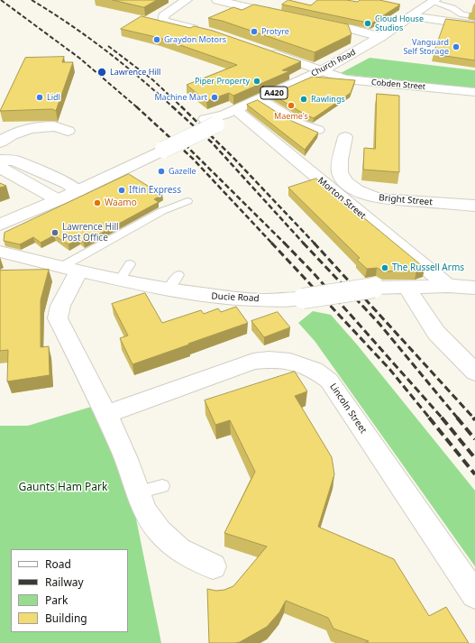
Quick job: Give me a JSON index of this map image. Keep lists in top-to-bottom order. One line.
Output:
{"streets":{"street":["Church Road","Cobden Street","A420","Morton Street","Bright Street","Ducie Road","Lincoln Street"]},"crossings":[["Church Road","Cobden Street"],["Church Road","A420"],["Church Road","Morton Street"],["Morton Street","Ducie Road"]],"parks":["Gaunts Ham Park"],"places":["Cloud House Studios","Protyre","Graydon Motors","Vanguard Self Storage","Lawrence Hill","Piper Property","Lidl","Machine Mart","Rawlings","Maeme's","Gazelle","Iftin Express","Waamo","Lawrence Hill Post Office","The Russell Arms"],"legend":["Road","Railway","Park","Building"]}
